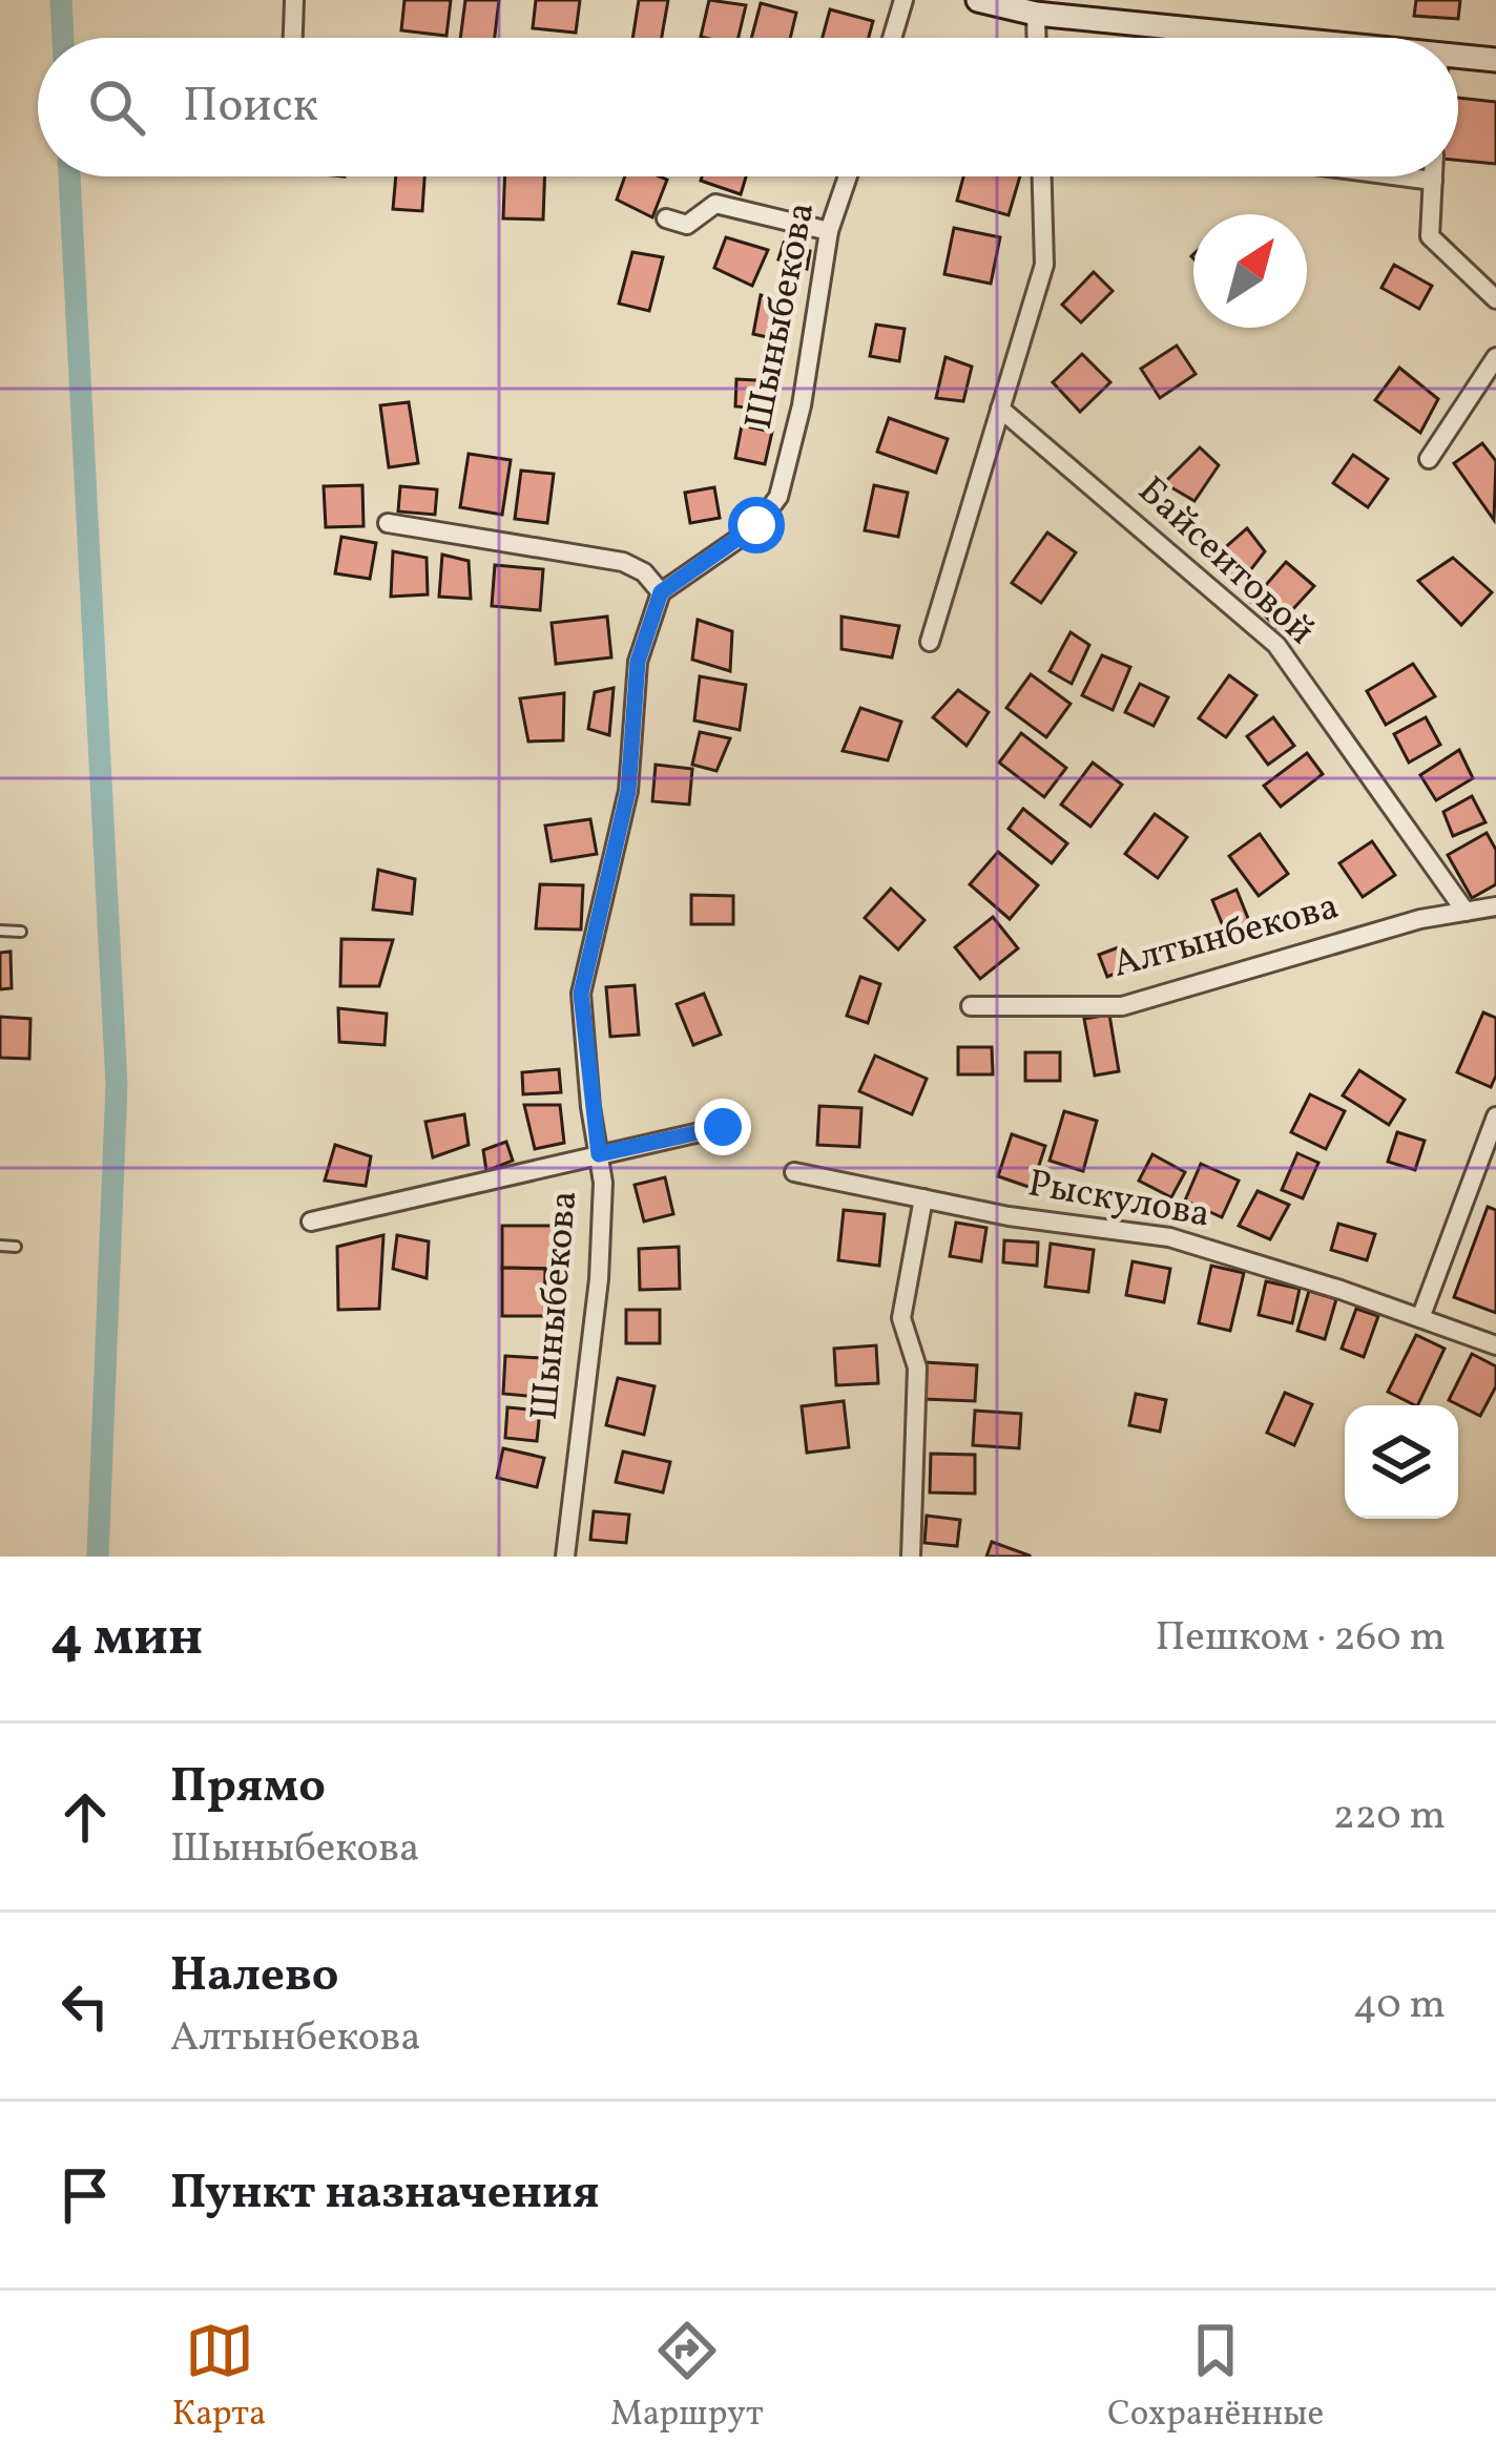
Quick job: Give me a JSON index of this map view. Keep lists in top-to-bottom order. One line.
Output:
{"streets":{"street":["Шыныбекова","Байсеитовой","Алтынбекова","Рыскулова"]},"crossings":[["Байсеитовой","Алтынбекова"]],"north":"top right","page":{"search":"Поиск","heading":["4 мин","Пешком · 260 m"],"list":[["Прямо","Шыныбекова","220 m"],["Налево","Алтынбекова","40 m"],"Пункт назначения"],"nav":["Карта","Маршрут","Сохранённые"]}}
